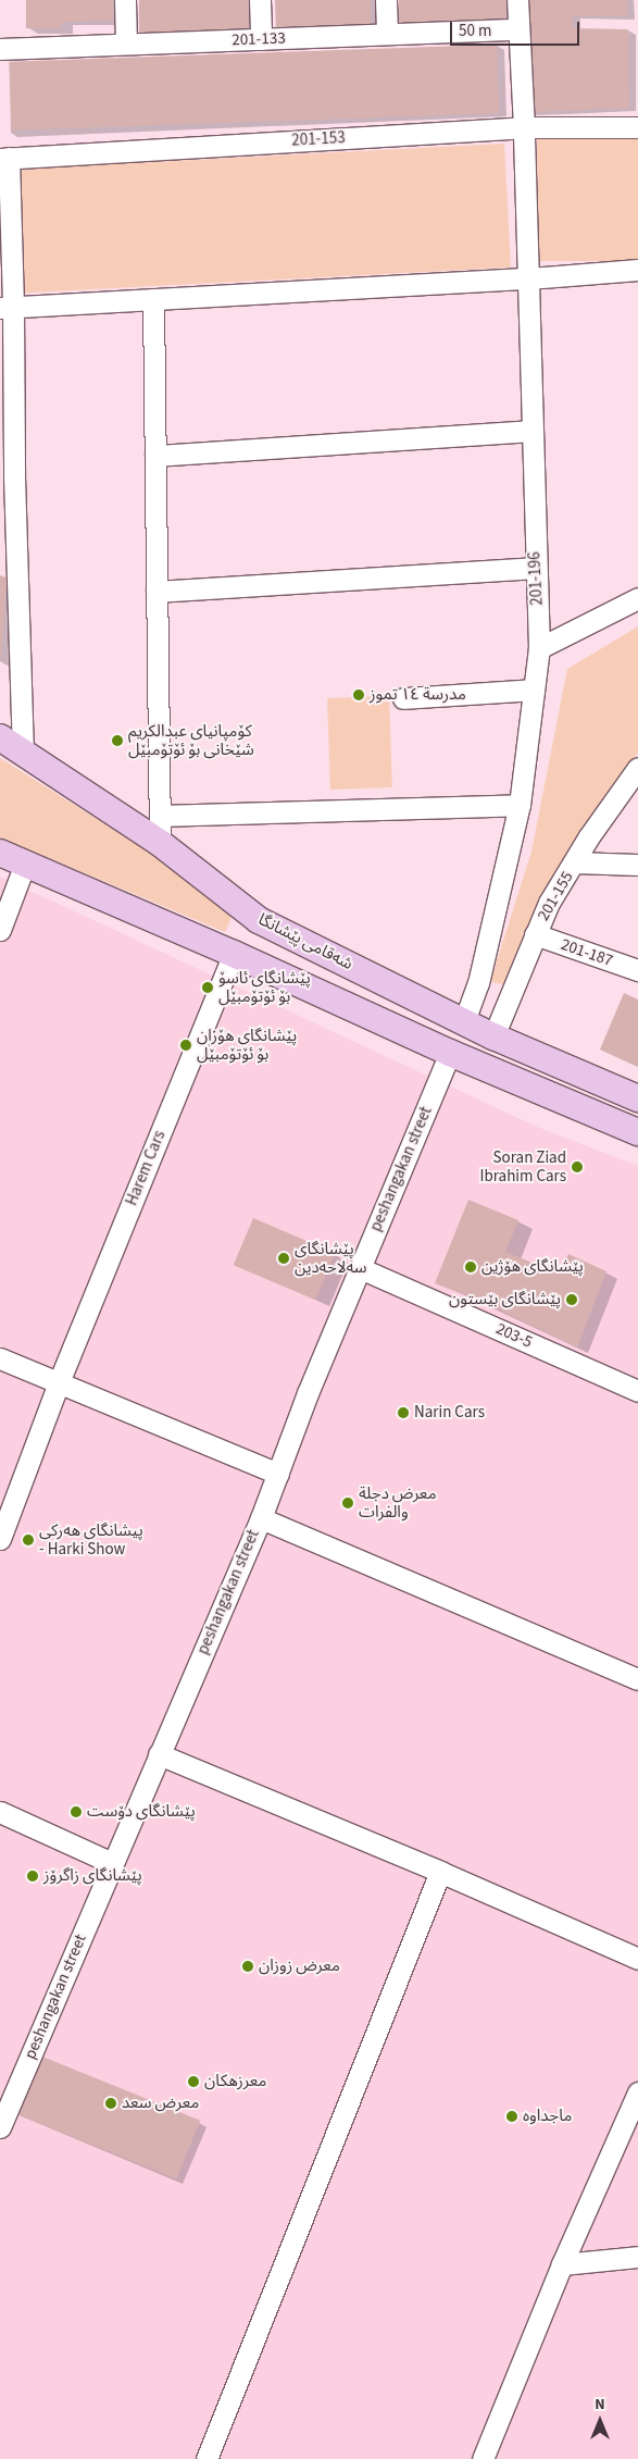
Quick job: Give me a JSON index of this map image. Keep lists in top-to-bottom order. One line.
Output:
{"streets":{"main road":["شەقامی پێشانگا"],"street":["201-133","201-153","201-196","201-155","201-187","Harem Cars","peshangakan street","203-5"]},"crossings":[["201-133","201-196"],["201-153","201-196"],["201-196","شەقامی پێشانگا"],["201-155","شەقامی پێشانگا"],["201-155","201-187"],["peshangakan street","203-5"]],"places":["مدرسة ١٤ تموز","کۆمپانیای عبدالكريم شێخانی بۆ ئۆتۆمبێل","پێشانگای ئاسۆ بۆ ئۆتۆمبێل","پێشانگای هۆزان بۆ ئۆتۆمبێل","Soran Ziad Ibrahim Cars","پێشانگای سەلاحەدین","پێشانگای هۆژین","پێشانگای بێستون","Narin Cars","معرض دجلة والفرات","پیشانگای هەرکی - Harki Show","پێشانگای دۆست","پێشانگای زاگرۆز","معرض زوزان","معرزهكان","معرض سعد","ماجداوە"],"scale_bar":"50 m","north":"top"}
